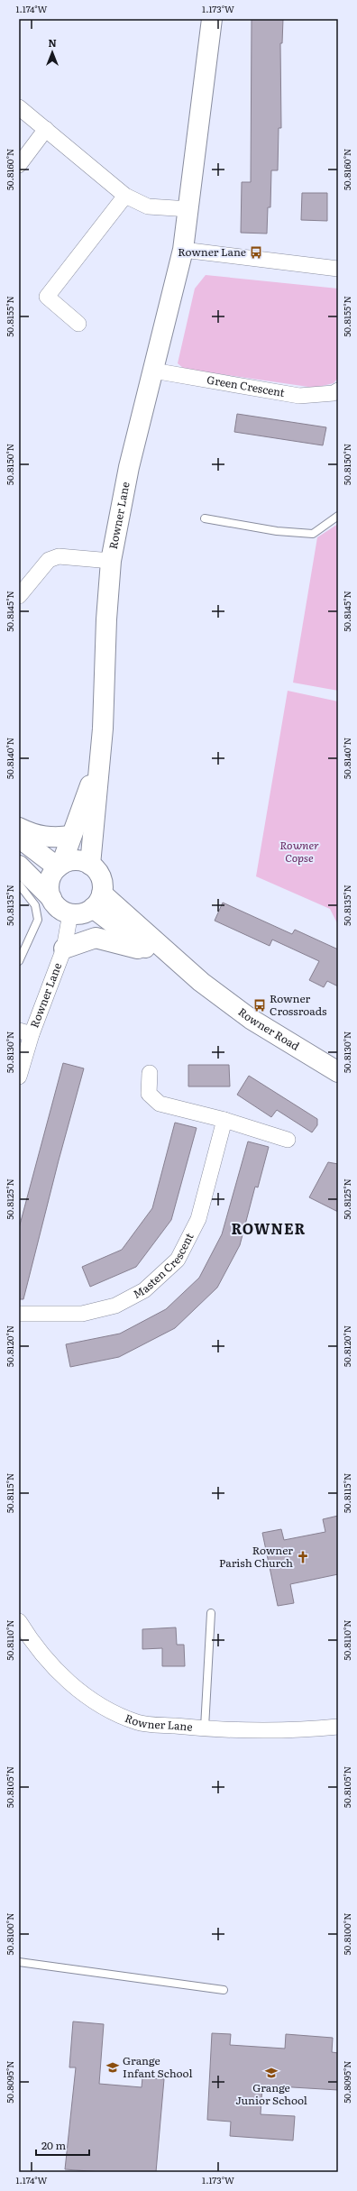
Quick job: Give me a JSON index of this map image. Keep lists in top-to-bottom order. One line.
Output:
{"streets":{"street":["Green Crescent","Rowner Lane","Rowner Road","Masten Crescent"]},"crossings":[["Green Crescent","Rowner Lane"],["Rowner Lane","Rowner Road"]],"districts":["ROWNER"],"parks":["Rowner Copse"],"places":{"bus stop":["Rowner Lane","Rowner Crossroads"],"church":["Rowner Parish Church"],"school or university":["Grange Infant School","Grange Junior School"]},"scale_bar":"20 m","north":"top","coordinates":["1.174°W","1.173°W","50.8160°N","50.8155°N","50.8150°N","50.8145°N","50.8140°N","50.8135°N","50.8130°N","50.8125°N","50.8120°N","50.8115°N","50.8110°N","50.8105°N","50.8100°N","50.8095°N"]}
